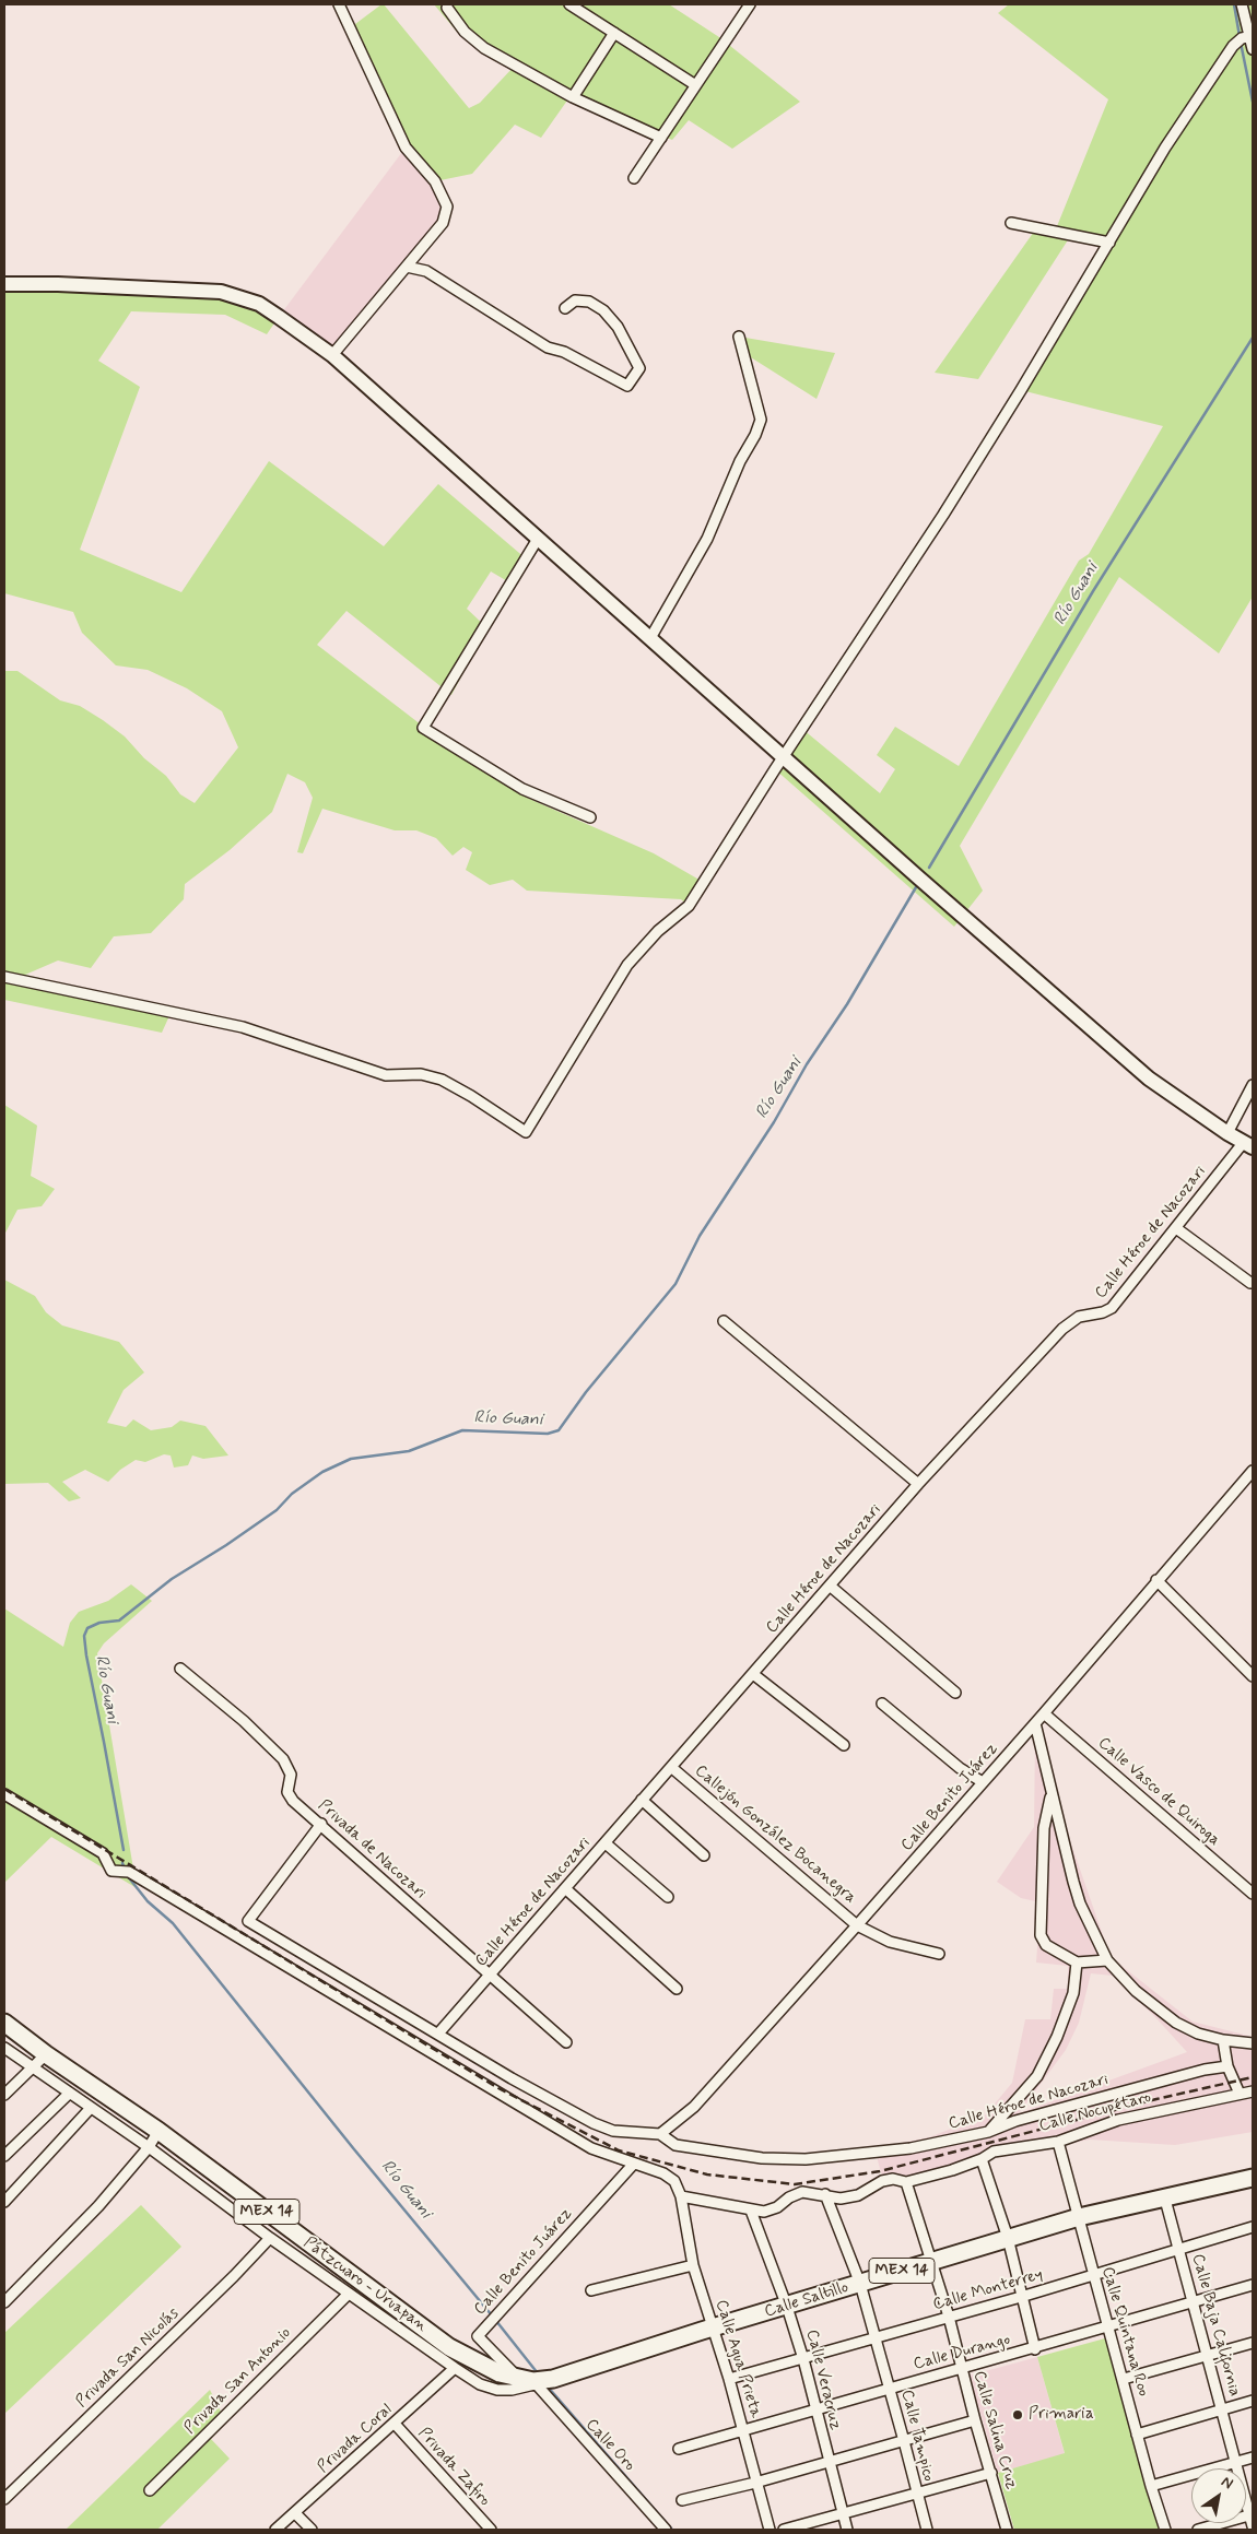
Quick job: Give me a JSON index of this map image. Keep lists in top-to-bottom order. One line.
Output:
{"streets":{"main road":["MEX 14","Pátzcuaro - Uruapan","Calle Saltillo"],"street":["Calle Héroe de Nacozari","Calle Vasco de Quiroga","Calle Benito Juárez","Callejón González Bocanegra","Privada de Nacozari","Calle Nocupétaro","Calle Monterrey","Calle Baja California","Calle Quintana Roo","Calle Durango","Privada San Nicolás","Calle Agua Prieta","Calle Veracruz","Privada San Antonio","Calle Salina Cruz","Calle Tampico","Privada Coral","Calle Oro","Privada Zafiro"]},"crossings":[["Calle Héroe de Nacozari","Calle Benito Juárez"],["Calle Héroe de Nacozari","Callejón González Bocanegra"],["Calle Héroe de Nacozari","Privada de Nacozari"],["Calle Vasco de Quiroga","Calle Benito Juárez"],["Calle Benito Juárez","Callejón González Bocanegra"],["Calle Benito Juárez","Pátzcuaro - Uruapan"],["Calle Benito Juárez","Calle Saltillo"],["Calle Benito Juárez","Calle Oro"],["Calle Nocupétaro","Calle Quintana Roo"],["Calle Nocupétaro","Calle Agua Prieta"],["Calle Nocupétaro","Calle Veracruz"],["Calle Nocupétaro","Calle Salina Cruz"],["Calle Nocupétaro","Calle Tampico"],["Pátzcuaro - Uruapan","Calle Saltillo"],["Pátzcuaro - Uruapan","Calle Oro"],["Calle Monterrey","Calle Baja California"],["Calle Monterrey","Calle Quintana Roo"],["Calle Monterrey","Calle Agua Prieta"],["Calle Monterrey","Calle Veracruz"],["Calle Monterrey","Calle Salina Cruz"],["Calle Monterrey","Calle Tampico"],["Calle Saltillo","Calle Baja California"],["Calle Saltillo","Calle Quintana Roo"],["Calle Saltillo","Calle Agua Prieta"],["Calle Saltillo","Calle Veracruz"],["Calle Saltillo","Calle Salina Cruz"],["Calle Saltillo","Calle Tampico"],["Calle Saltillo","Calle Oro"],["Calle Baja California","Calle Durango"],["Calle Quintana Roo","Calle Durango"],["Calle Durango","Calle Agua Prieta"],["Calle Durango","Calle Veracruz"],["Calle Durango","Calle Salina Cruz"],["Calle Durango","Calle Tampico"],["Privada Coral","Privada Zafiro"]],"water":["Río Guani"],"places":["Primaria"],"north":"top right"}
